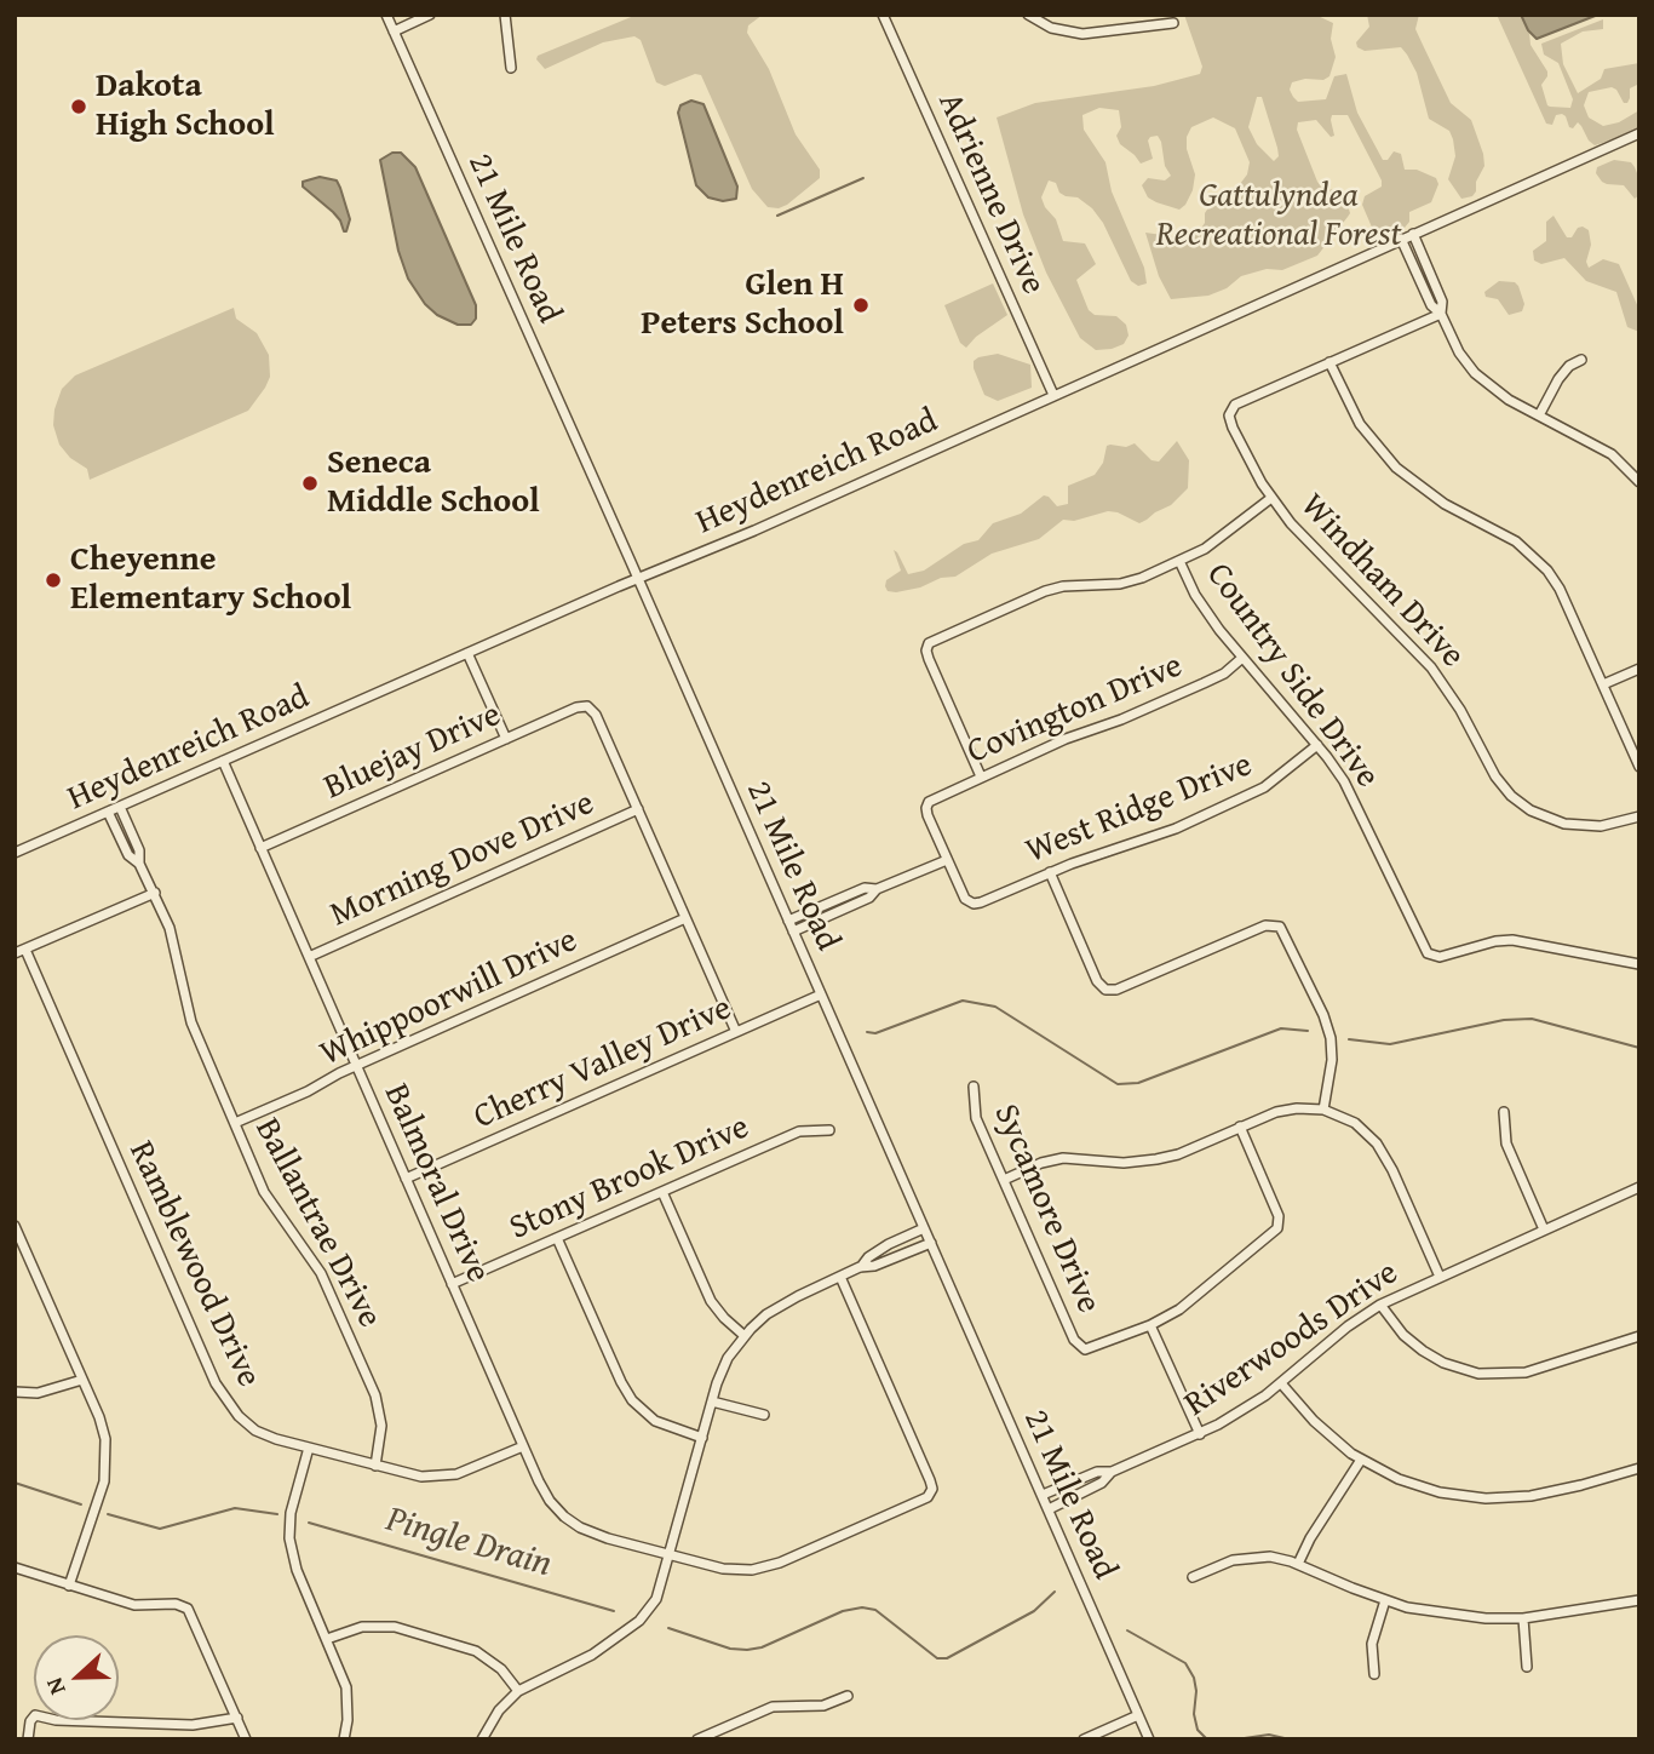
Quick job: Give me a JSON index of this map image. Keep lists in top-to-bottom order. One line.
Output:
{"streets":{"street":["Adrienne Drive","21 Mile Road","Heydenreich Road","Windham Drive","Country Side Drive","Covington Drive","Bluejay Drive","West Ridge Drive","Morning Dove Drive","Whippoorwill Drive","Cherry Valley Drive","Stony Brook Drive","Balmoral Drive","Sycamore Drive","Ballantrae Drive","Ramblewood Drive","Riverwoods Drive"]},"crossings":[["Adrienne Drive","Heydenreich Road"],["21 Mile Road","Heydenreich Road"],["21 Mile Road","Cherry Valley Drive"],["21 Mile Road","Riverwoods Drive"],["Heydenreich Road","Balmoral Drive"],["Heydenreich Road","Ballantrae Drive"],["Country Side Drive","Covington Drive"],["Country Side Drive","West Ridge Drive"],["Covington Drive","West Ridge Drive"],["Bluejay Drive","Morning Dove Drive"],["Bluejay Drive","Balmoral Drive"],["Morning Dove Drive","Balmoral Drive"],["Whippoorwill Drive","Balmoral Drive"],["Whippoorwill Drive","Ballantrae Drive"],["Cherry Valley Drive","Balmoral Drive"],["Stony Brook Drive","Balmoral Drive"],["Balmoral Drive","Ramblewood Drive"],["Ballantrae Drive","Ramblewood Drive"]],"water":["Pingle Drain"],"parks":["Gattulyndea Recreational Forest"],"places":["Dakota High School","Glen H Peters School","Seneca Middle School","Cheyenne Elementary School"],"north":"left"}
